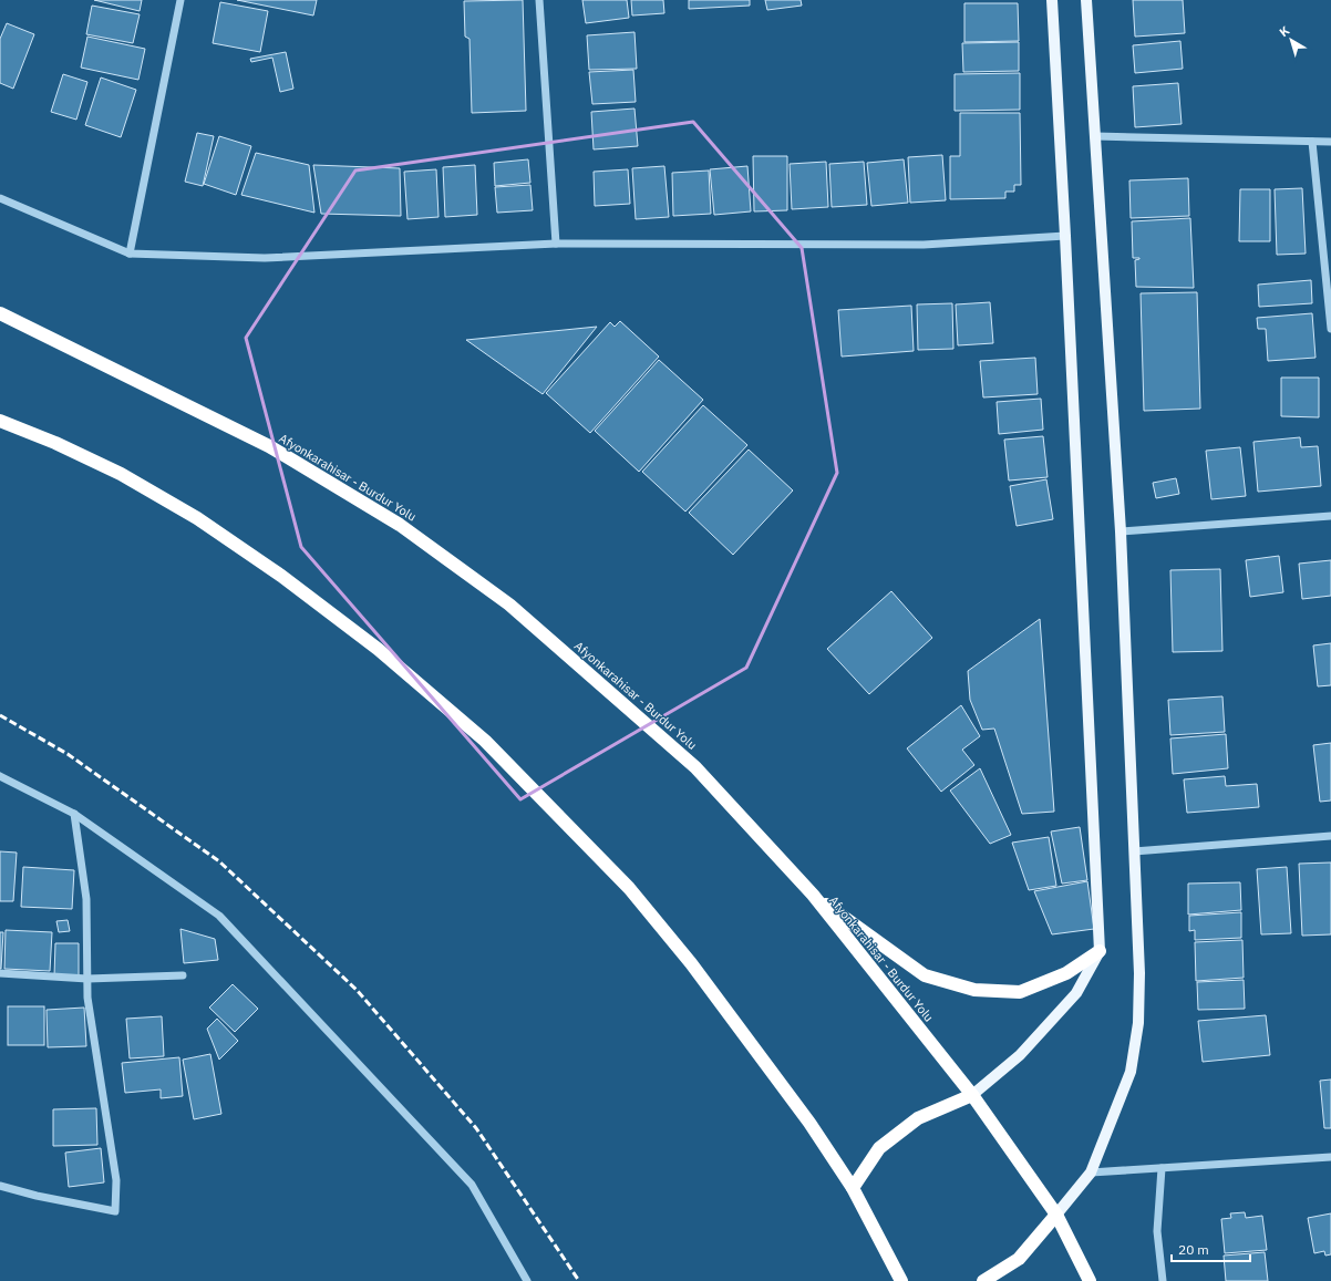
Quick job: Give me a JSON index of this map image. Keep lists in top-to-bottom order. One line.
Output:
{"streets":{"highway":["Afyonkarahisar - Burdur Yolu"]},"scale_bar":"20 m","north":"top left"}
